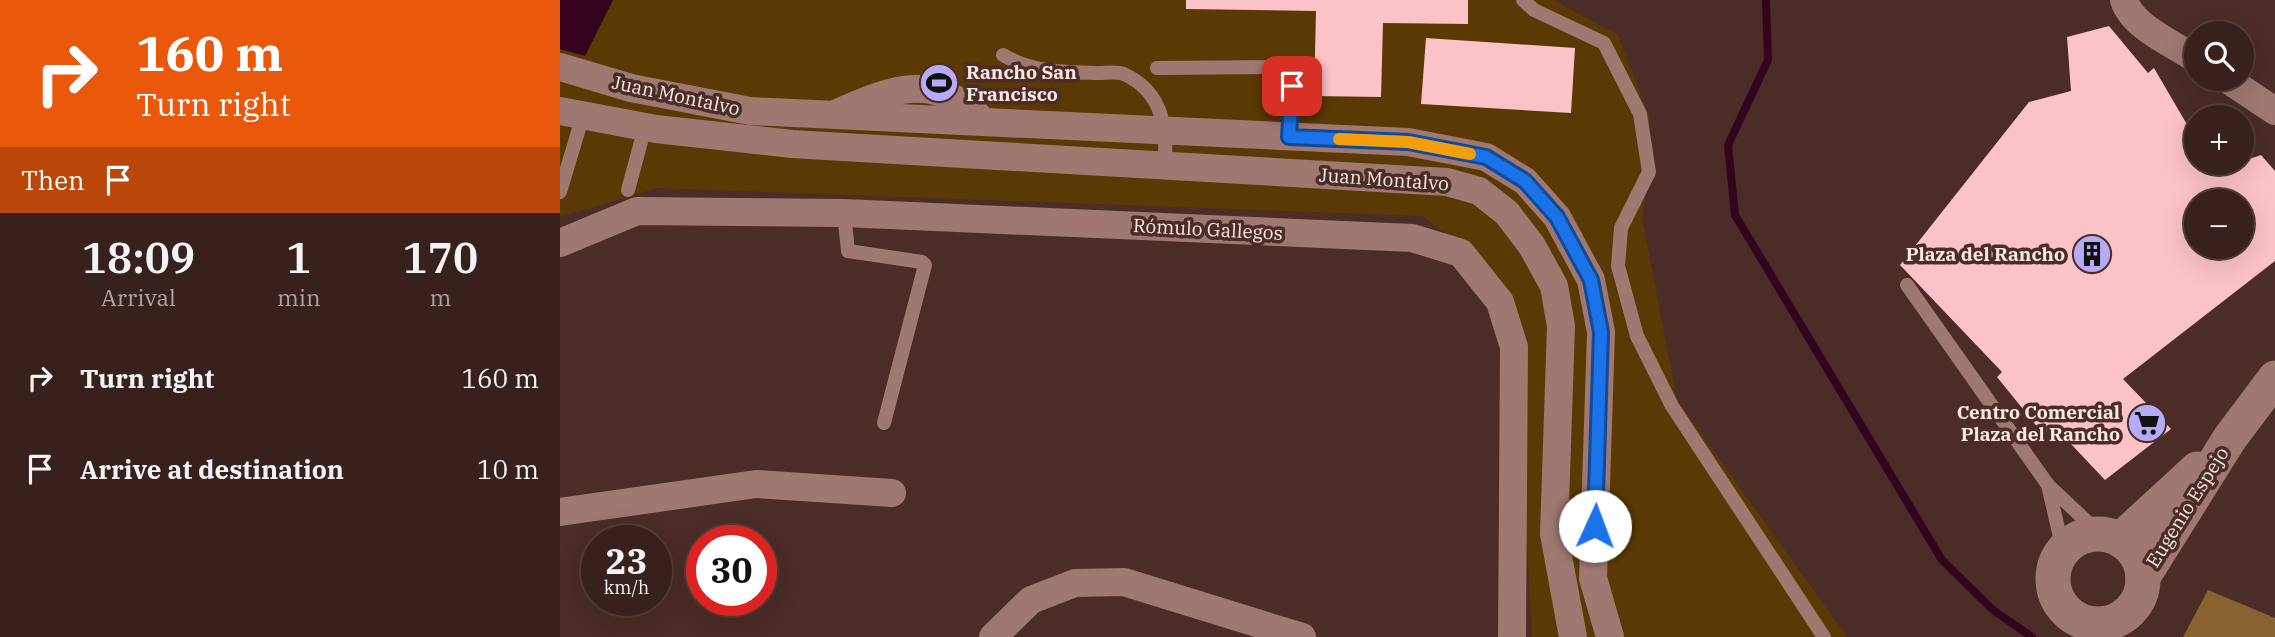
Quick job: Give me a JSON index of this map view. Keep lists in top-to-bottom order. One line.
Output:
{"streets":{"street":["Juan Montalvo","Rómulo Gallegos","Eugenio Espejo"]},"places":{"sports":["Rancho San Francisco"],"building":["Plaza del Rancho"],"supermarket":["Centro Comercial Plaza del Rancho"]},"page":{"turn":["160 m","Turn right"],"map_buttons":["+","−"],"then":"Then","eta":["18:09","Arrival","1","min","170","m"],"list":[{"name":"Turn right","value":"160 m"},{"name":"Arrive at destination","value":"10 m"}],"speed":"23 km/h","limit":"30"}}
